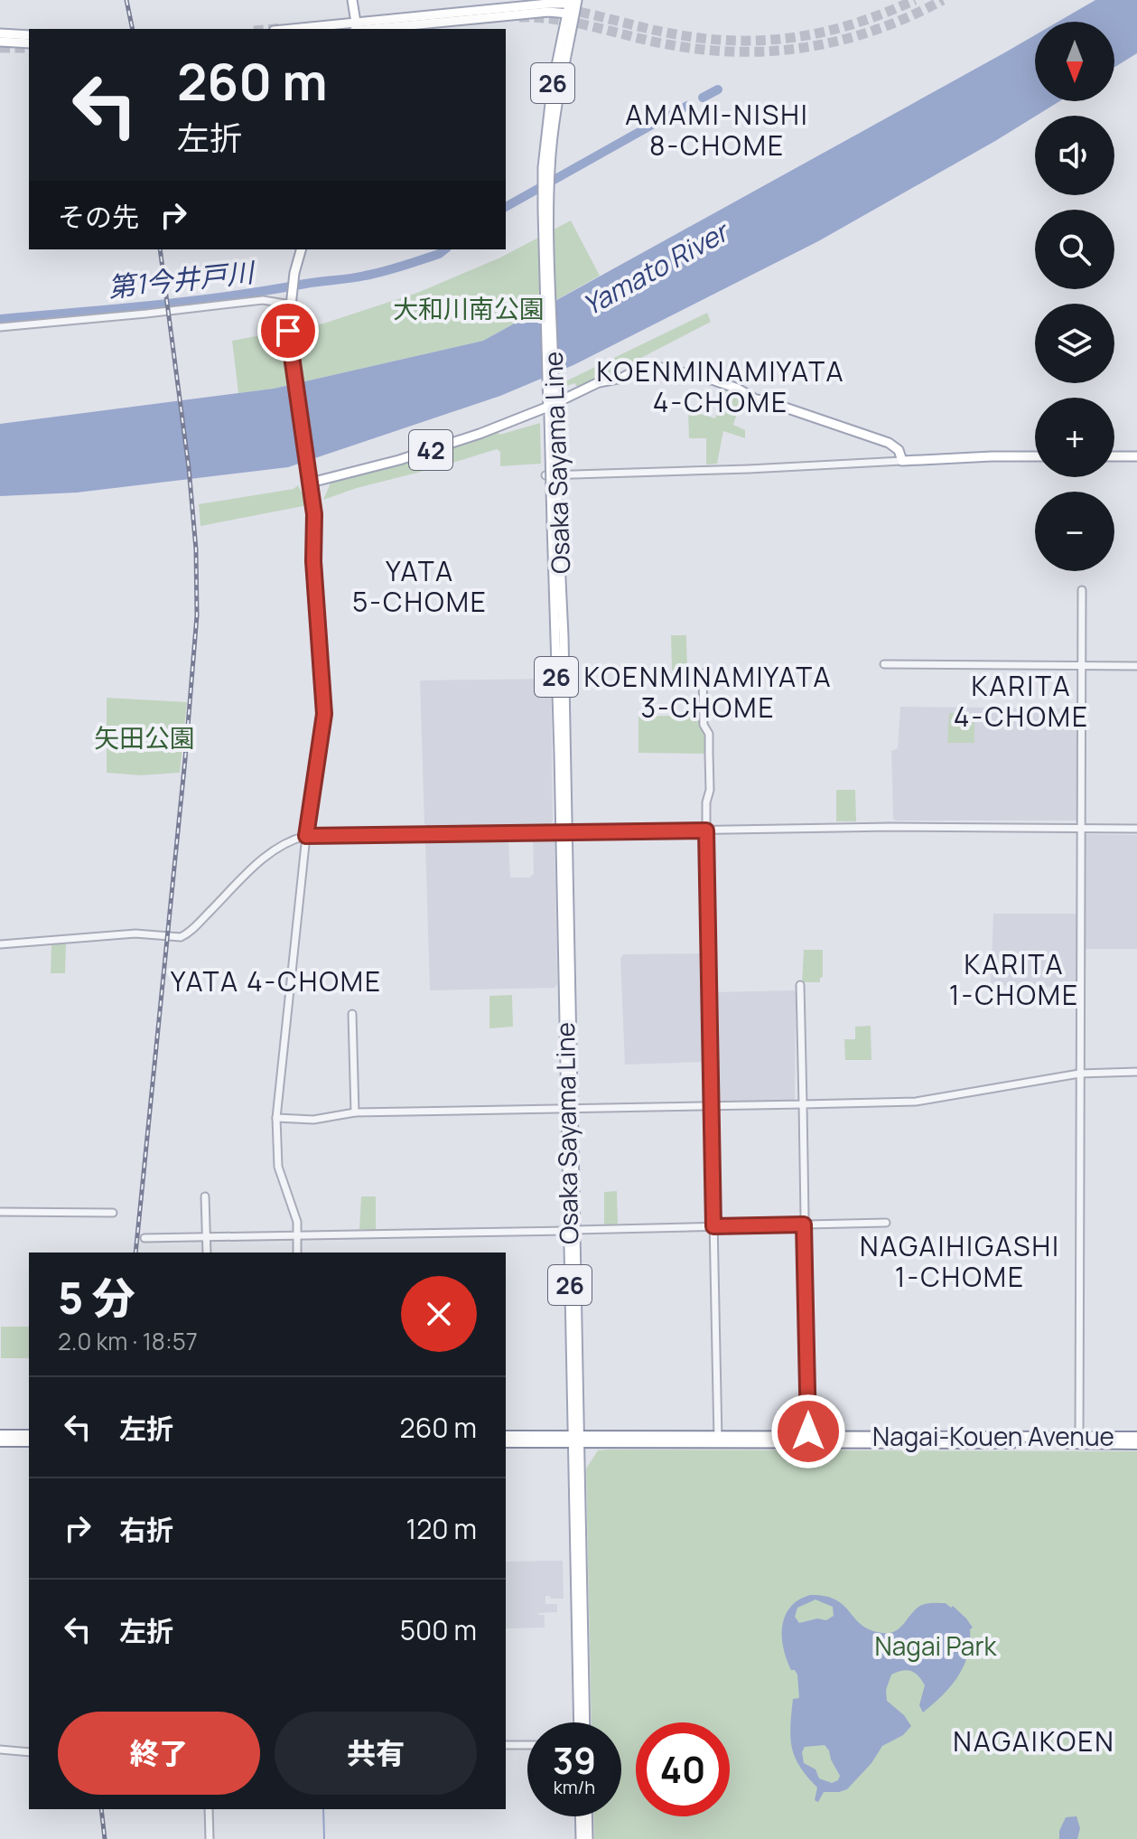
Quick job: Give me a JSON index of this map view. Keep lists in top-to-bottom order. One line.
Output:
{"streets":{"highway":["Nagai-Kouen Avenue"],"main road":["26","42","Osaka Sayama Line"]},"crossings":[["42","Osaka Sayama Line"],["Osaka Sayama Line","Nagai-Kouen Avenue"]],"districts":["AMAMI-NISHI 8-CHOME","KOENMINAMIYATA 4-CHOME","YATA 5-CHOME","KOENMINAMIYATA 3-CHOME","KARITA 4-CHOME","KARITA 1-CHOME","YATA 4-CHOME","NAGAIHIGASHI 1-CHOME","NAGAIKOEN"],"water":["Yamato River","第1今井戸川"],"parks":["大和川南公園","矢田公園","Nagai Park"],"north":"bottom","page":{"map_buttons":["+","−"],"turn":["260 m","左折"],"then":"その先","heading":["5 分","2.0 km · 18:57"],"list":[{"name":"左折","value":"260 m"},{"name":"右折","value":"120 m"},{"name":"左折","value":"500 m"}],"buttons":["終了","共有"],"speed":"39 km/h","limit":"40"}}
